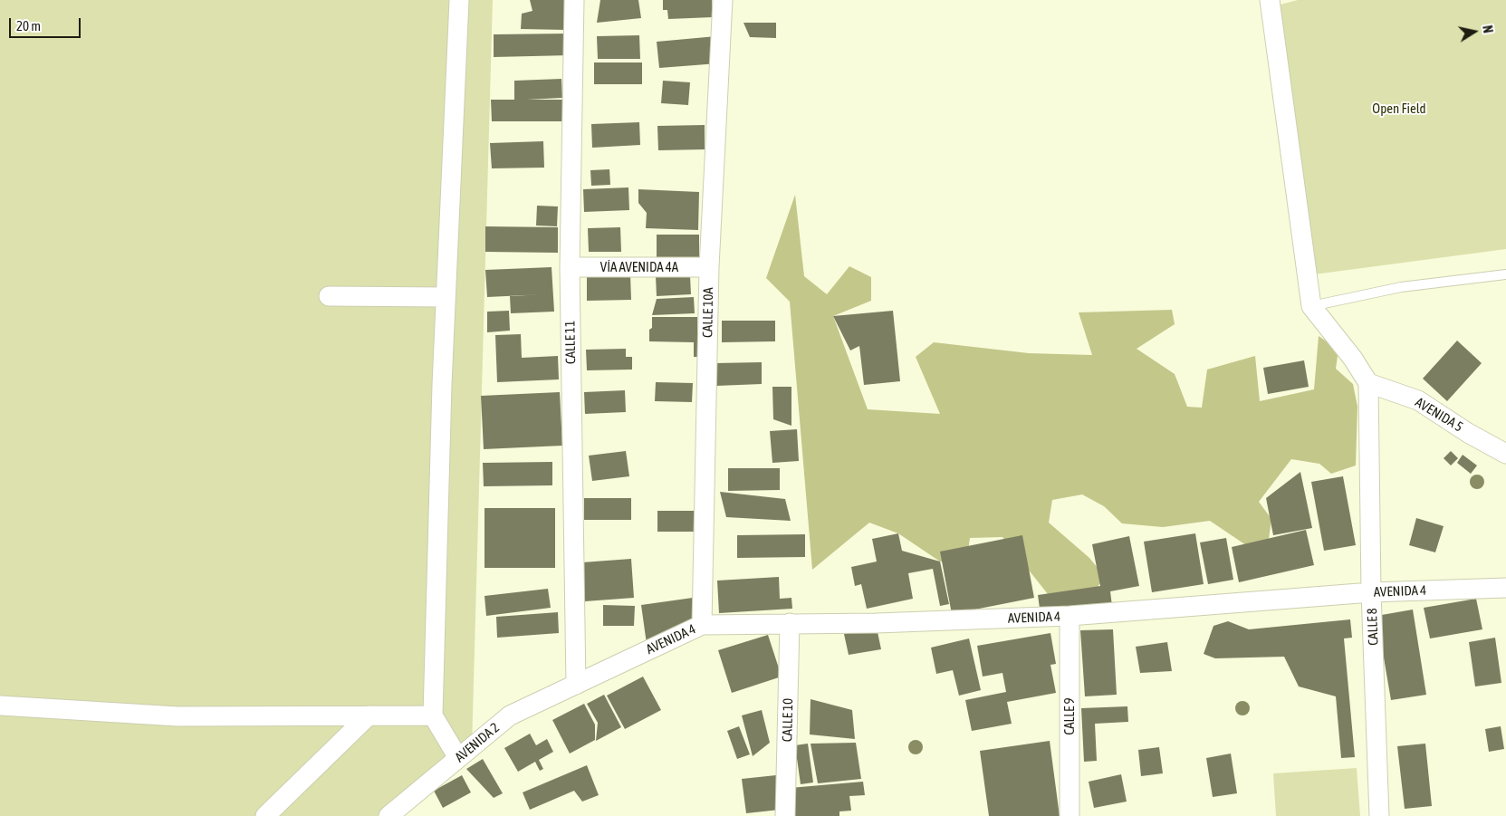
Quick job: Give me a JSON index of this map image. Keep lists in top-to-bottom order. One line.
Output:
{"streets":{"street":["VÍA AVENIDA 4A","CALLE 10A","CALLE 11","AVENIDA 5","AVENIDA 4","CALLE 8","CALLE 9","CALLE 10","AVENIDA 2"]},"crossings":[["VÍA AVENIDA 4A","CALLE 10A"],["VÍA AVENIDA 4A","CALLE 11"],["CALLE 10A","AVENIDA 4"],["CALLE 11","AVENIDA 4"],["CALLE 11","AVENIDA 2"],["AVENIDA 5","CALLE 8"],["AVENIDA 4","CALLE 8"],["AVENIDA 4","CALLE 9"],["AVENIDA 4","CALLE 10"],["AVENIDA 4","AVENIDA 2"]],"parks":["Open Field"],"scale_bar":"20 m","north":"right"}
